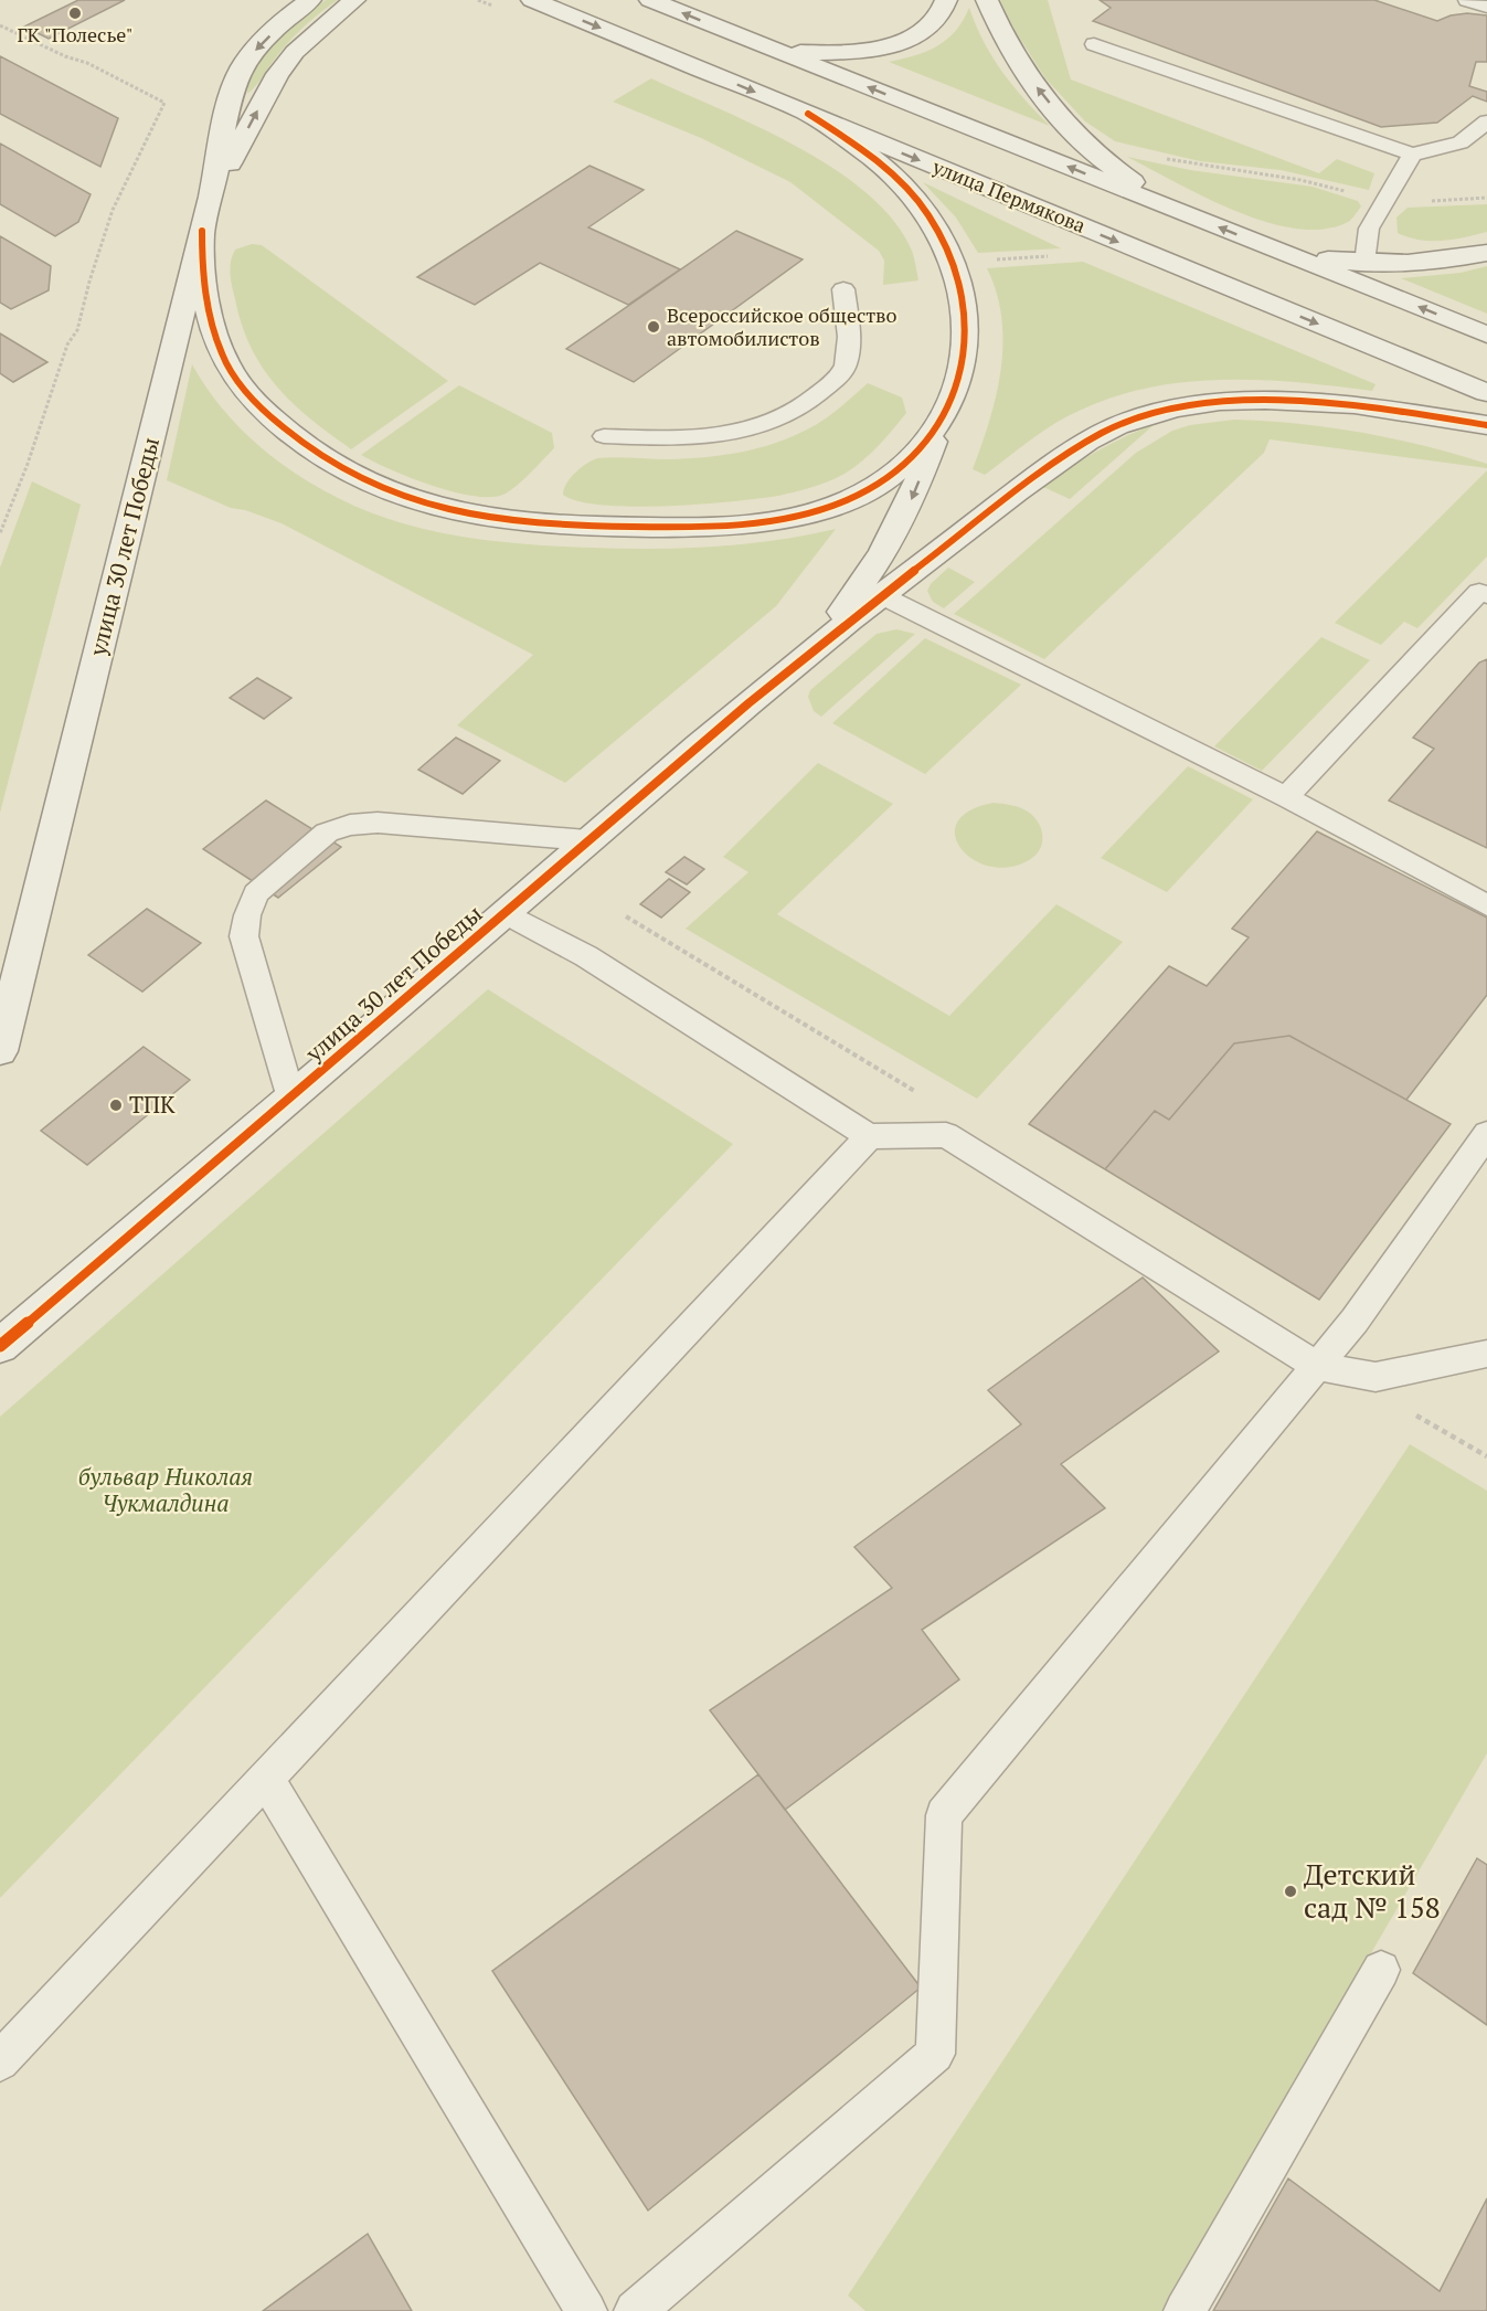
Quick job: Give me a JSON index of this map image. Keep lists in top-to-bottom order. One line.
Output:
{"streets":{"street":["улица Пермякова","улица 30 лет Победы"]},"parks":["бульвар Николая Чукмалдина"],"places":["ГК \"Полесье\"","Всероссийское общество автомобилистов","ТПК","Детский сад № 158"]}
